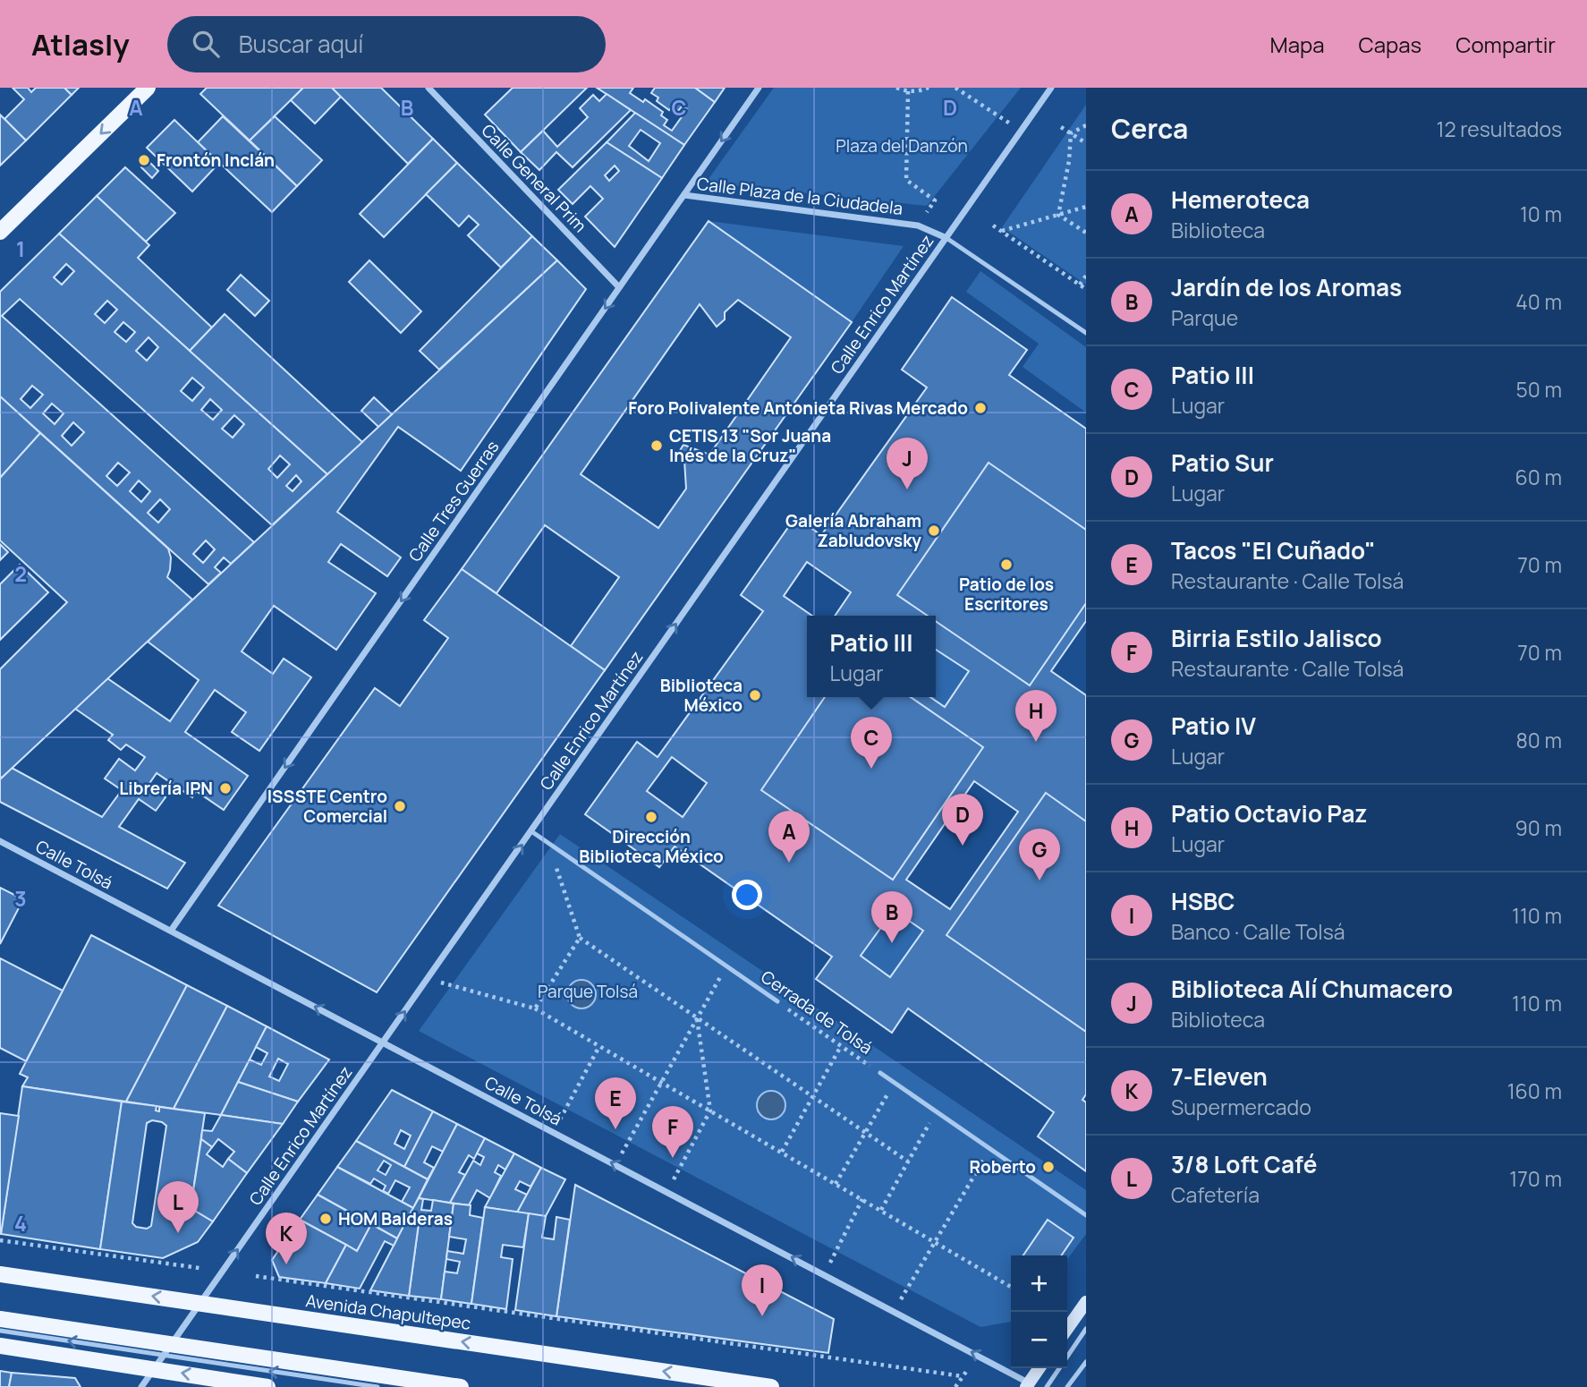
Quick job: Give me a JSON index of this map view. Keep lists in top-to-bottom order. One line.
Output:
{"streets":{"main road":["Avenida Chapultepec"],"street":["Calle General Prim","Calle Plaza de la Ciudadela","Calle Enrico Martínez","Calle Tres Guerras","Calle Tolsá"],"lane":["Cerrada de Tolsá"]},"crossings":[["Calle General Prim","Calle Tres Guerras"],["Calle Plaza de la Ciudadela","Calle Enrico Martínez"],["Calle Plaza de la Ciudadela","Calle Tres Guerras"],["Calle Enrico Martínez","Calle Tolsá"],["Calle Enrico Martínez","Cerrada de Tolsá"],["Calle Enrico Martínez","Avenida Chapultepec"],["Calle Tres Guerras","Calle Tolsá"]],"one_way":["Calle Enrico Martínez","Calle Tres Guerras","Calle Tolsá"],"parks":["Plaza del Danzón","Parque Tolsá"],"places":["Frontón Inclán","Foro Polivalente Antonieta Rivas Mercado","CETIS 13 \"Sor Juana Inés de la Cruz\"","Galería Abraham Zabludovsky","Patio de los Escritores","Biblioteca México","Librería IPN","ISSSTE Centro Comercial","Dirección Biblioteca México","Roberto","HOM Balderas"],"page":{"header":"Atlasly","search":"Buscar aquí","nav":["Mapa","Capas","Compartir"],"heading":["Cerca","12 resultados"],"list":[{"mark":"A","name":"Hemeroteca","note":"Biblioteca","value":"10 m"},{"mark":"B","name":"Jardín de los Aromas","note":"Parque","value":"40 m"},{"mark":"C","name":"Patio III","note":"Lugar","value":"50 m"},{"mark":"D","name":"Patio Sur","note":"Lugar","value":"60 m"},{"mark":"E","name":"Tacos \"El Cuñado\"","note":"Restaurante · Calle Tolsá","value":"70 m"},{"mark":"F","name":"Birria Estilo Jalisco","note":"Restaurante · Calle Tolsá","value":"70 m"},{"mark":"G","name":"Patio IV","note":"Lugar","value":"80 m"},{"mark":"H","name":"Patio Octavio Paz","note":"Lugar","value":"90 m"},{"mark":"I","name":"HSBC","note":"Banco · Calle Tolsá","value":"110 m"},{"mark":"J","name":"Biblioteca Alí Chumacero","note":"Biblioteca","value":"110 m"},{"mark":"K","name":"7-Eleven","note":"Supermercado","value":"160 m"},{"mark":"L","name":"3/8 Loft Café","note":"Cafetería","value":"170 m"}],"pins":["J","H","C","D","A","G","B","E","F","L","K","I"],"popup":["Patio III","Lugar"],"map_buttons":["+","−"]},"grid":{"columns":["A","B","C","D"],"rows":["1","2","3","4"]}}
